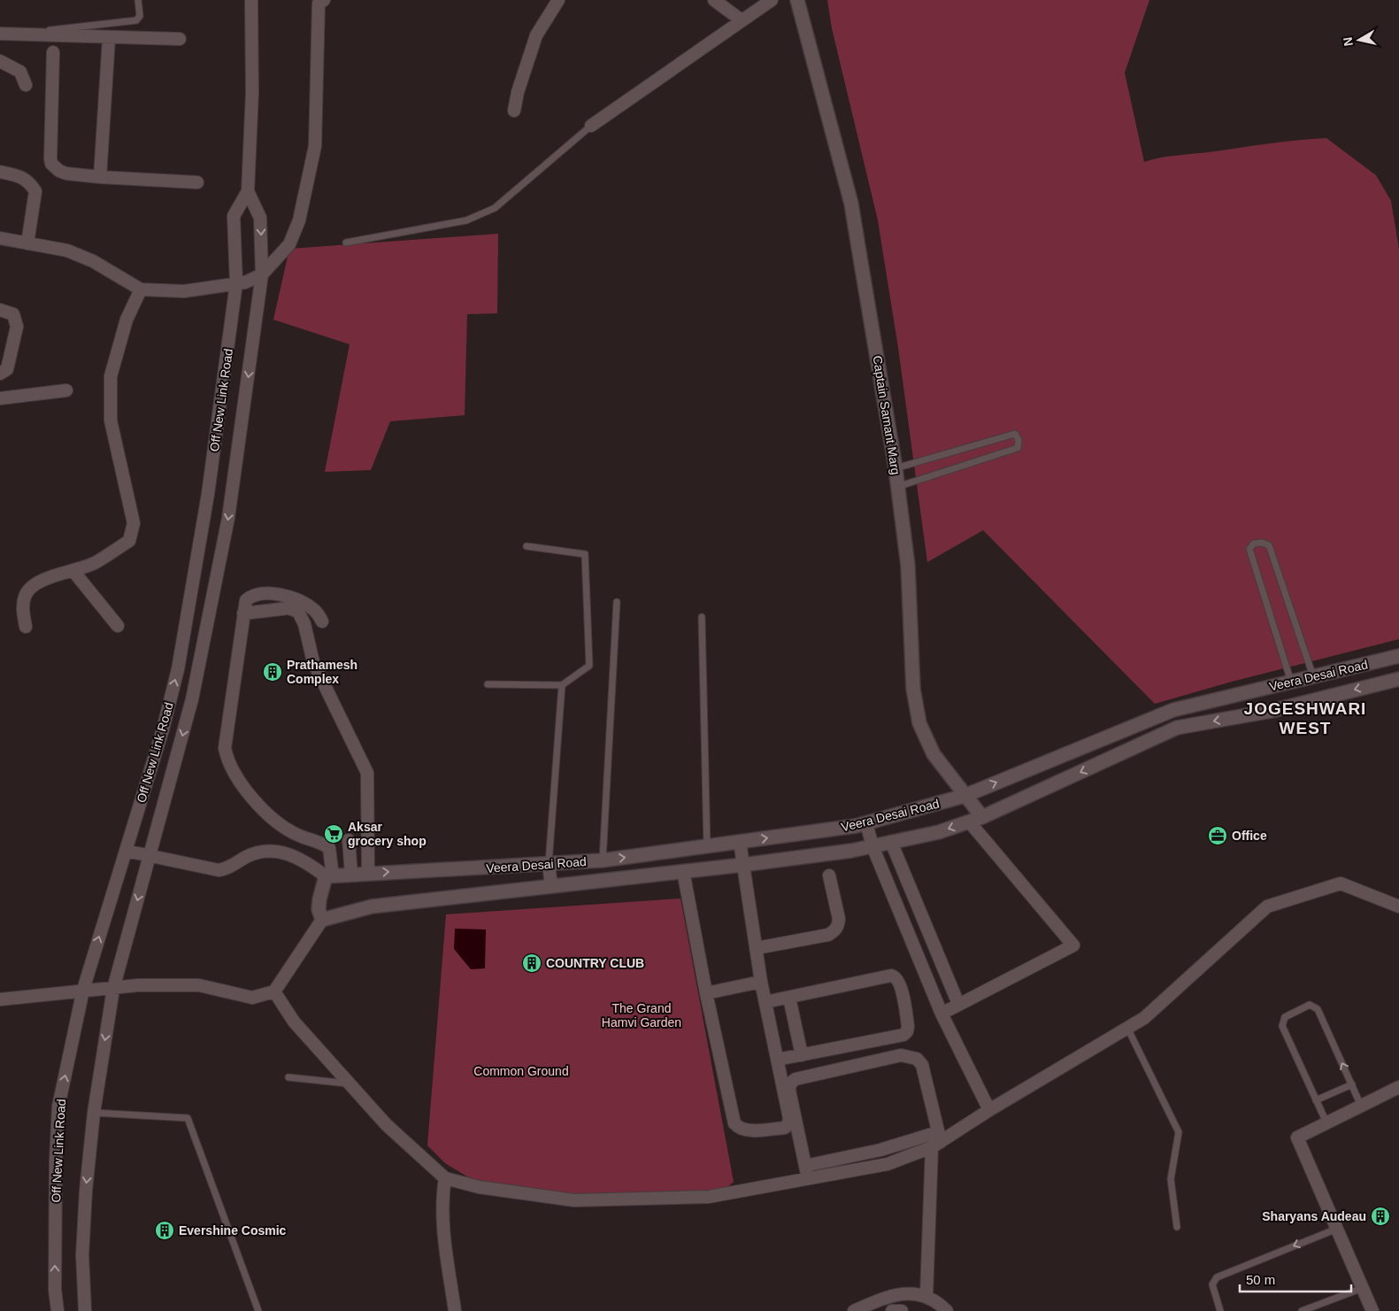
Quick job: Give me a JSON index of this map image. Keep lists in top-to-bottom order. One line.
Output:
{"streets":{"street":["Off New Link Road","Captain Samant Marg","Veera Desai Road"]},"crossings":[["Captain Samant Marg","Veera Desai Road"]],"districts":["JOGESHWARI WEST"],"parks":["The Grand Hamvi Garden","Common Ground"],"places":{"building":["Prathamesh Complex","COUNTRY CLUB","Sharyans Audeau","Evershine Cosmic"],"supermarket":["Aksar grocery shop"],"office":["Office"]},"scale_bar":"50 m","north":"left"}
